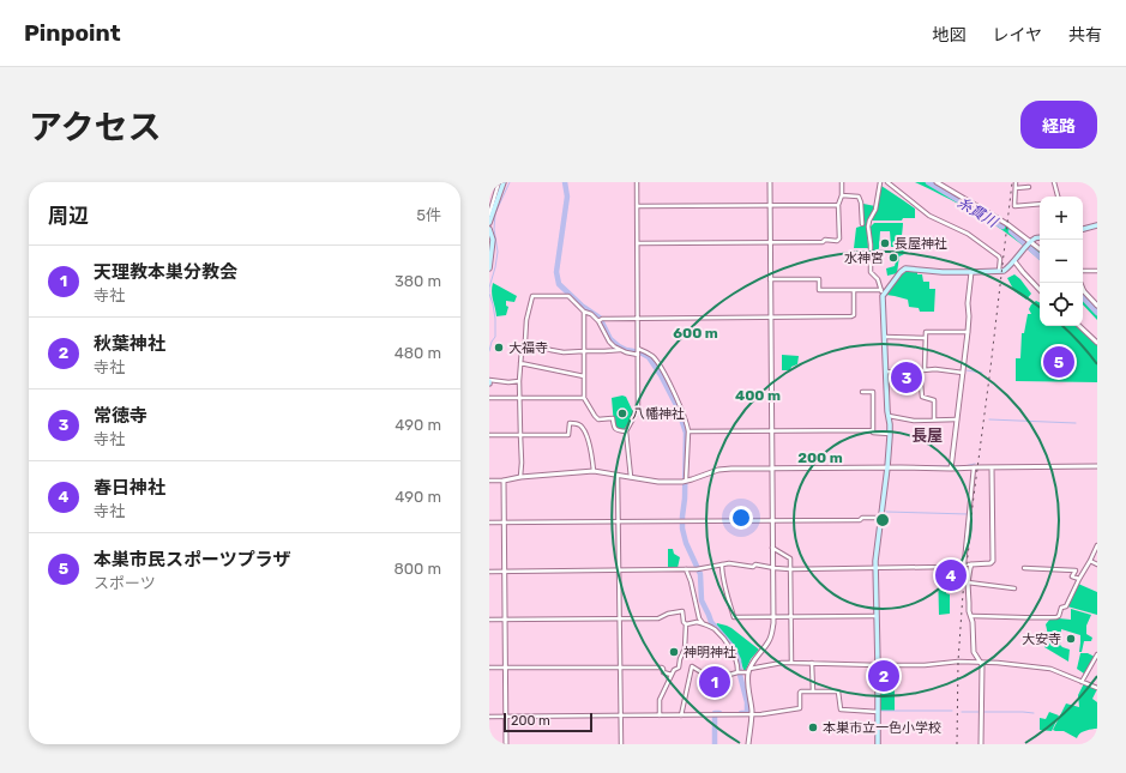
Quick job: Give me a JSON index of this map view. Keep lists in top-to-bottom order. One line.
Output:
{"districts":["長屋"],"water":["糸貫川"],"places":["長屋神社","水神宮","大福寺","八幡神社","大安寺","神明神社","本巣市立一色小学校"],"scale_bar":"200 m","page":{"header":"Pinpoint","nav":["地図","レイヤ","共有"],"title":"アクセス","buttons":"経路","heading":["周辺","5件"],"map_buttons":["+","−"],"list":[{"mark":"1","name":"天理教本巣分教会","note":"寺社","value":"380 m"},{"mark":"2","name":"秋葉神社","note":"寺社","value":"480 m"},{"mark":"3","name":"常徳寺","note":"寺社","value":"490 m"},{"mark":"4","name":"春日神社","note":"寺社","value":"490 m"},{"mark":"5","name":"本巣市民スポーツプラザ","note":"スポーツ","value":"800 m"}],"pins":["5","3","4","2","1"],"scale":"200 m"},"rings":["600 m","400 m","200 m"]}
